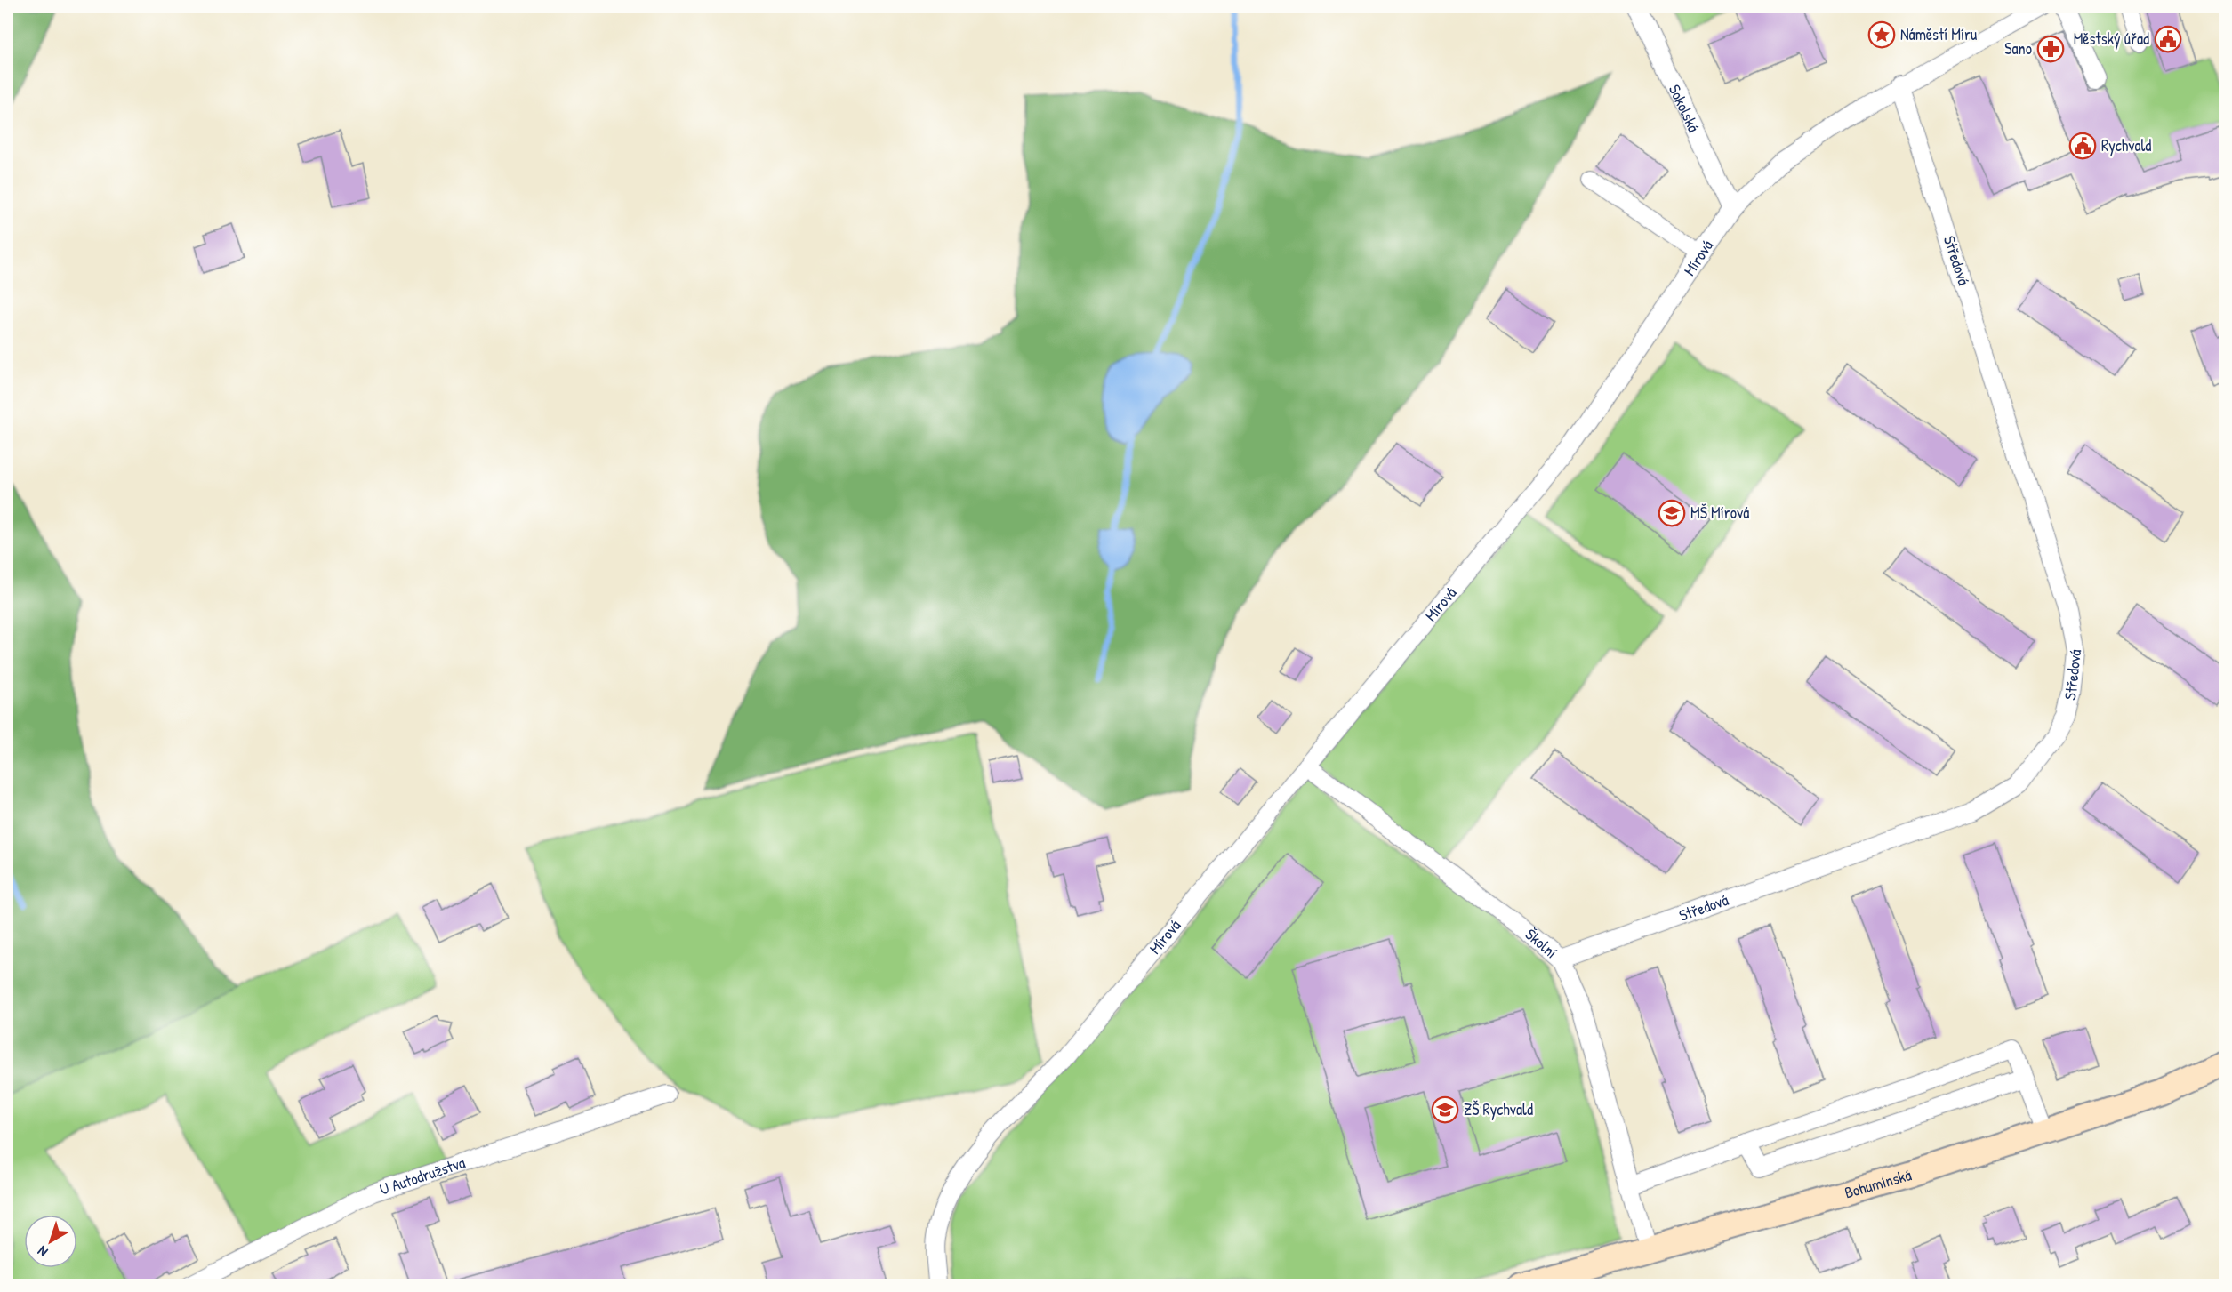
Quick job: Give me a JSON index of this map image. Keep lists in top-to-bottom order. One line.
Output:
{"streets":{"main road":["Bohumínská"],"street":["Sokolská","Mírová","Středová","Školní","U Autodružstva"]},"crossings":[["Sokolská","Mírová"],["Mírová","Středová"],["Mírová","Školní"],["Středová","Školní"],["Školní","Bohumínská"]],"places":{"place":["Náměstí Míru"],"public building":["Městský úřad","Rychvald"],"pharmacy":["Sano"],"school or university":["MŠ Mírová","ZŠ Rychvald"]},"north":"bottom left"}
